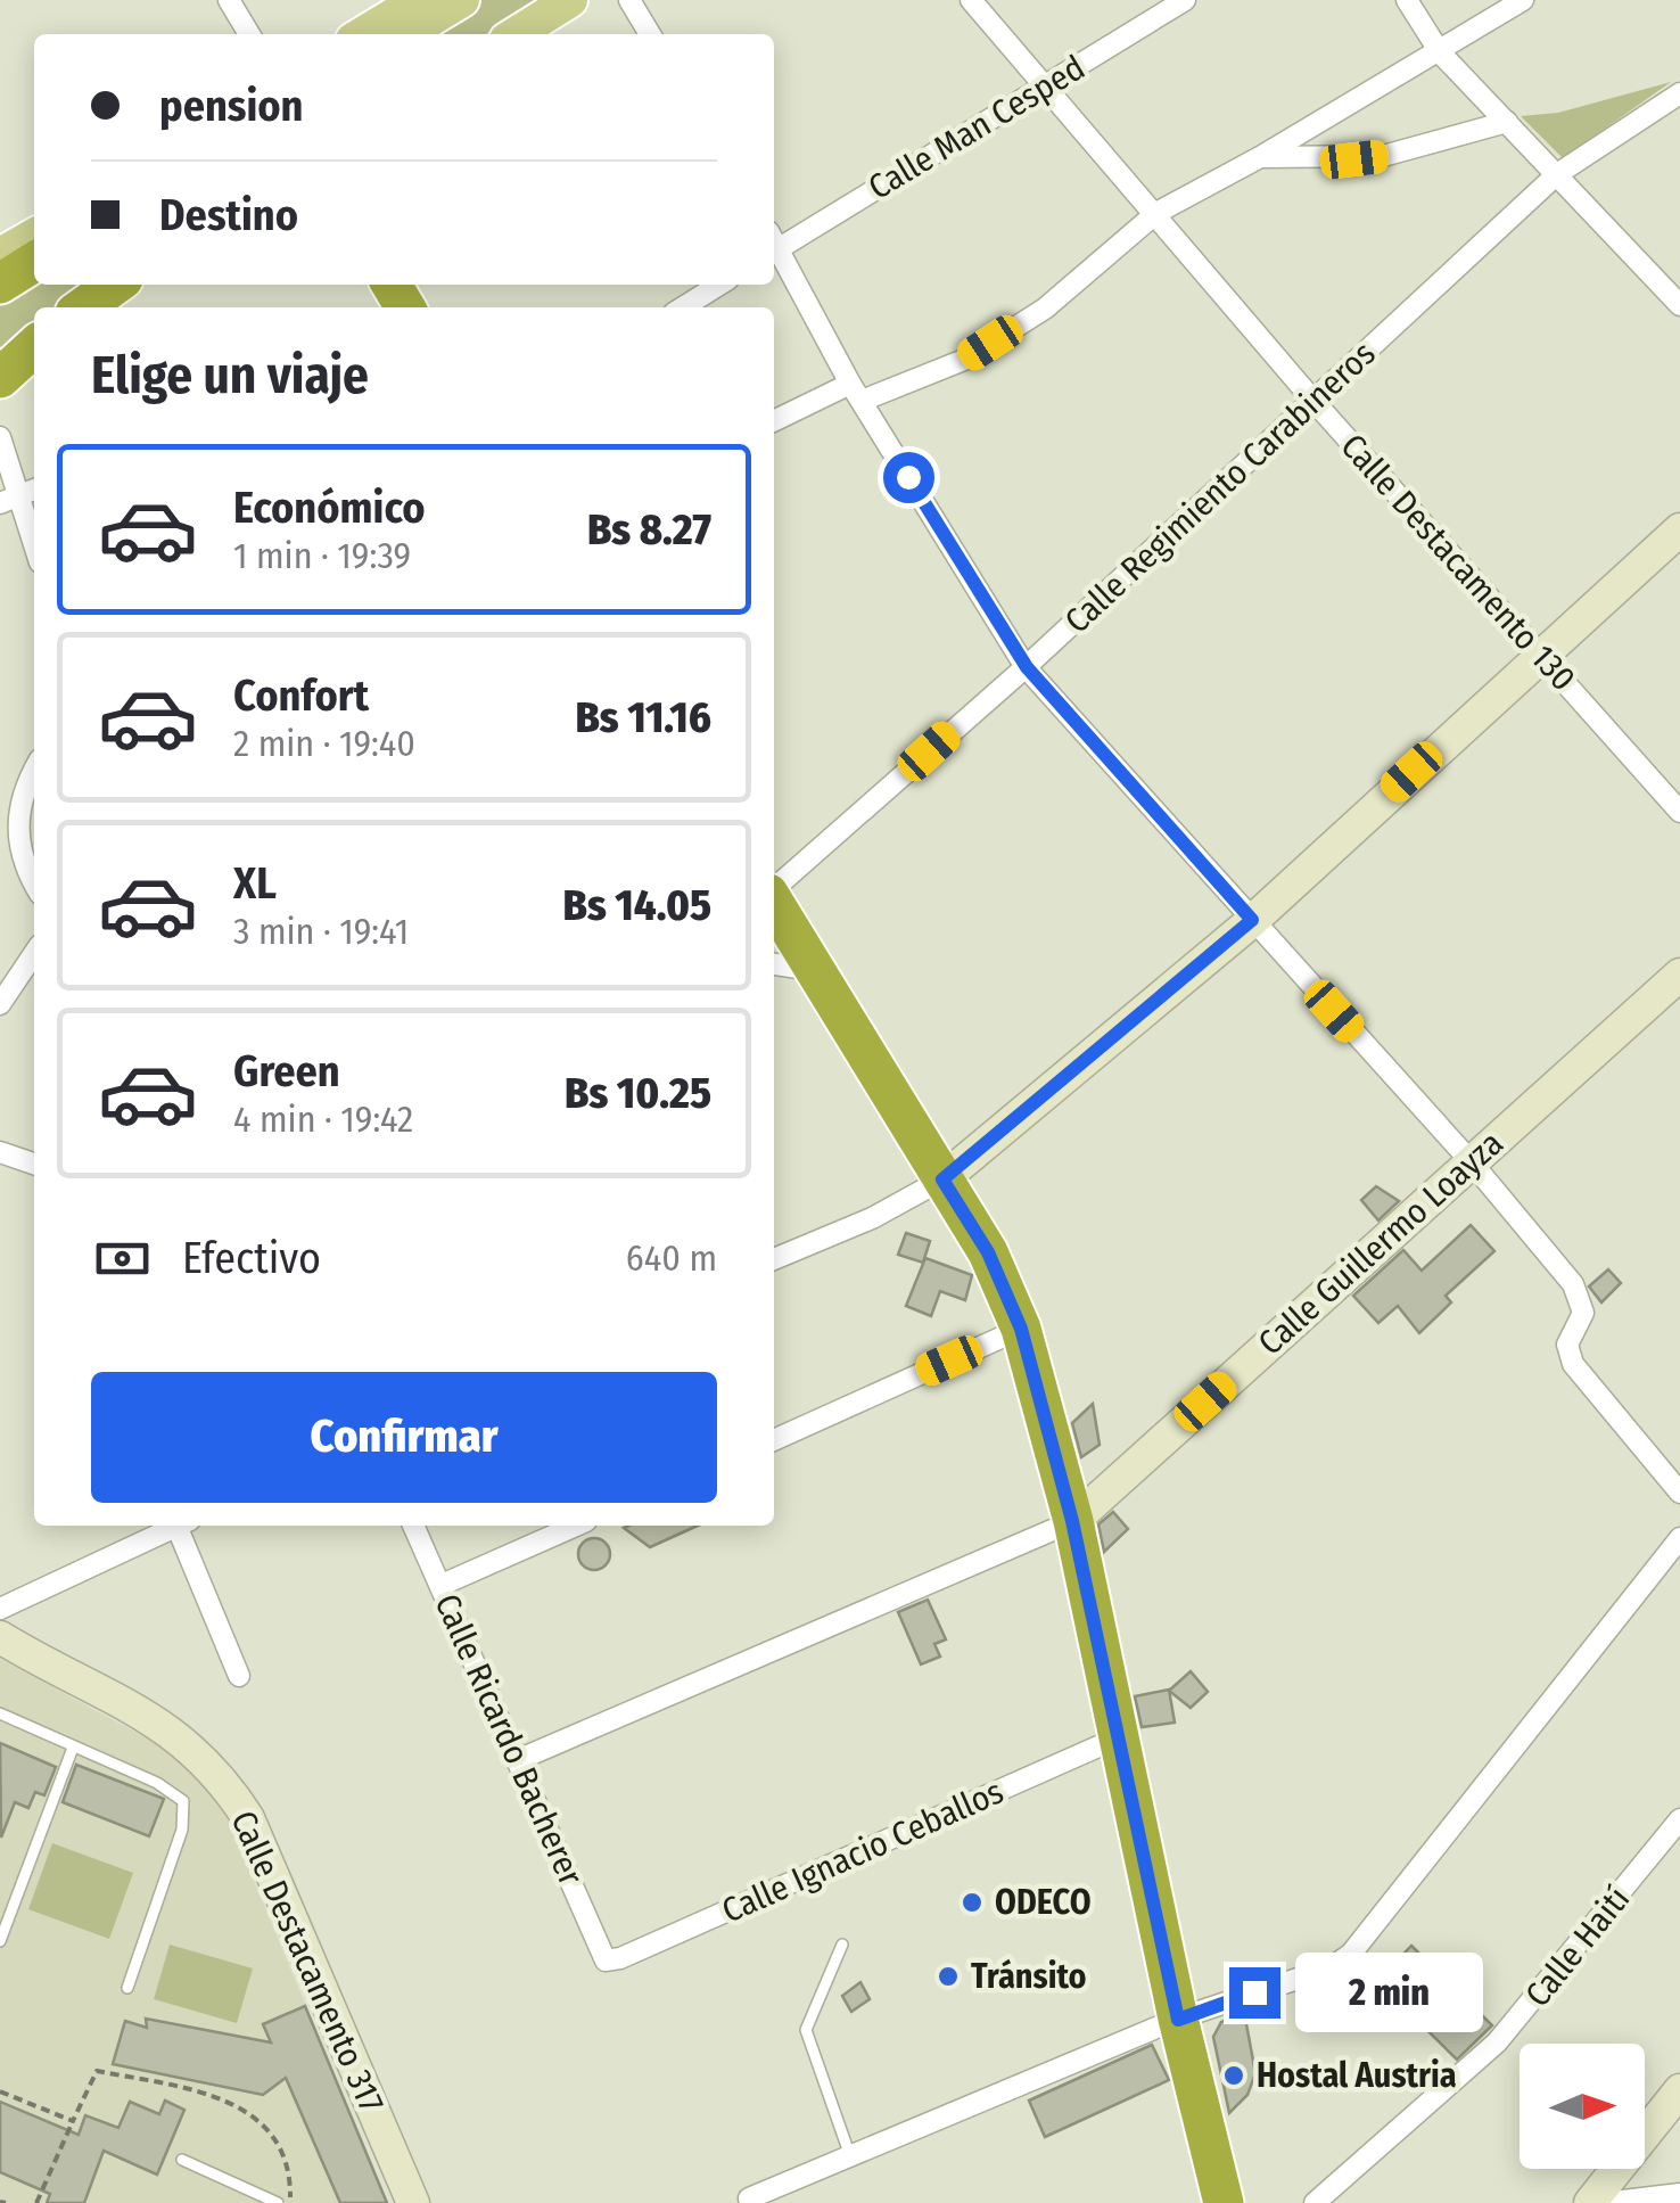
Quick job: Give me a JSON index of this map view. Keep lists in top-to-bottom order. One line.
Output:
{"streets":{"street":["Calle Man Cesped","Calle Regimiento Carabineros","Calle Destacamento 130","Calle Guillermo Loayza","Calle Ricardo Bacherer","Calle Ignacio Ceballos","Calle Haití","Calle Destacamento 317"]},"crossings":[["Calle Man Cesped","Calle Destacamento 130"],["Calle Regimiento Carabineros","Calle Destacamento 130"],["Calle Guillermo Loayza","Calle Ricardo Bacherer"],["Calle Ricardo Bacherer","Calle Ignacio Ceballos"]],"places":["ODECO","Tránsito","Hostal Austria"],"north":"right","page":{"banner":["pension","Destino"],"heading":"Elige un viaje","list":[{"name":"Económico","note":"1 min · 19:39","value":"Bs 8.27"},{"name":"Confort","note":"2 min · 19:40","value":"Bs 11.16"},{"name":"XL","note":"3 min · 19:41","value":"Bs 14.05"},{"name":"Green","note":"4 min · 19:42","value":"Bs 10.25"}],"pay":["Efectivo","640 m"],"buttons":"Confirmar","bubble":"2 min"}}
